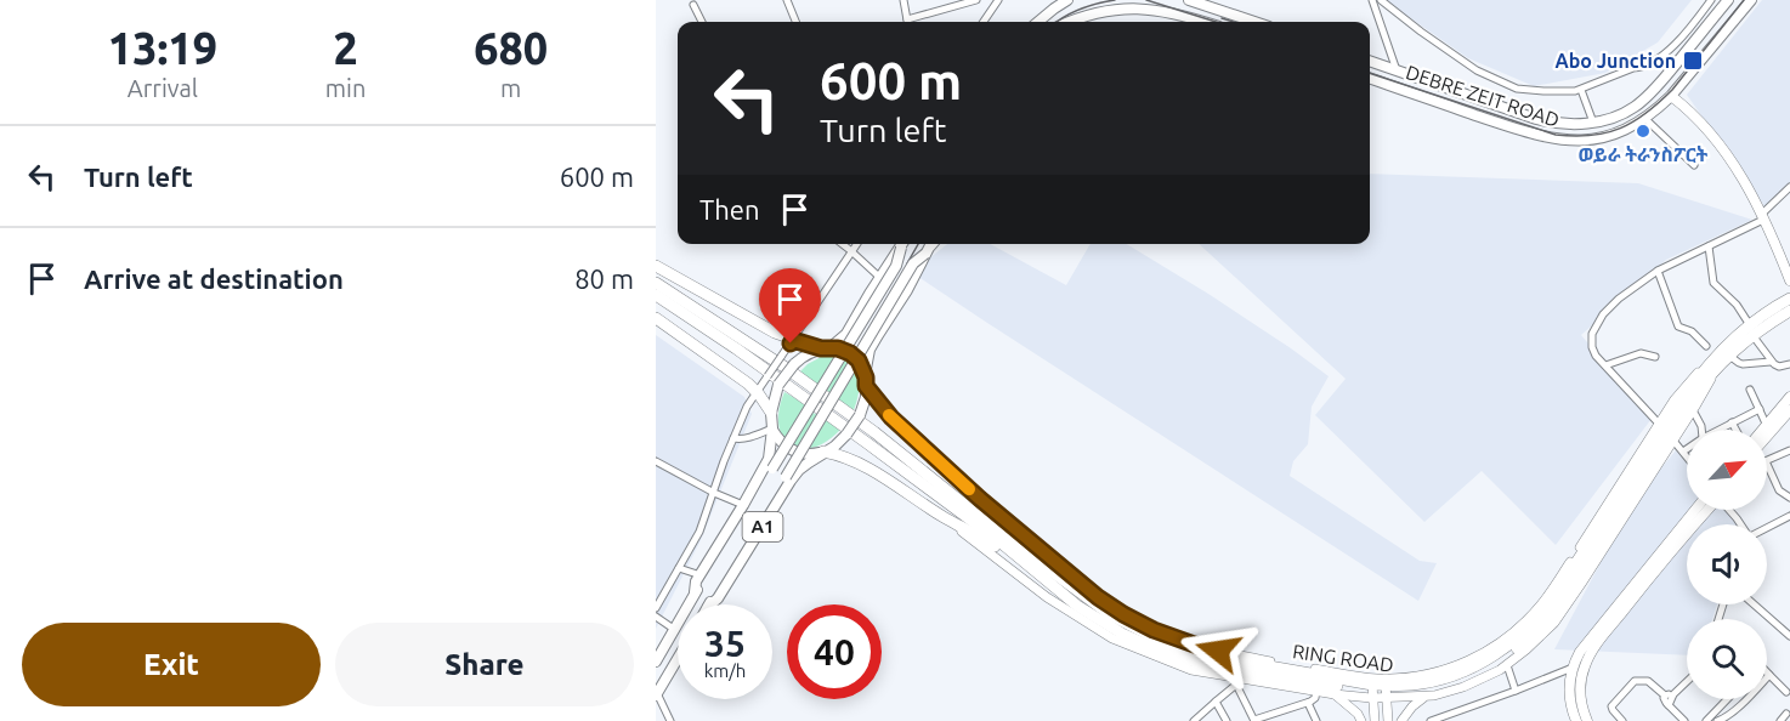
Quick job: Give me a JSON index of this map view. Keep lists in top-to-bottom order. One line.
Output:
{"streets":{"highway":["RING ROAD"],"main road":["DEBRE ZEIT ROAD","A1"]},"places":{"transit":["Abo Junction"],"other":["ወይራ ትራንስፖርት"]},"north":"top right","page":{"eta":["13:19","Arrival","2","min","680","m"],"turn":["600 m","Turn left"],"list":[{"name":"Turn left","value":"600 m"},{"name":"Arrive at destination","value":"80 m"}],"then":"Then","speed":"35 km/h","limit":"40","buttons":["Exit","Share"]}}
